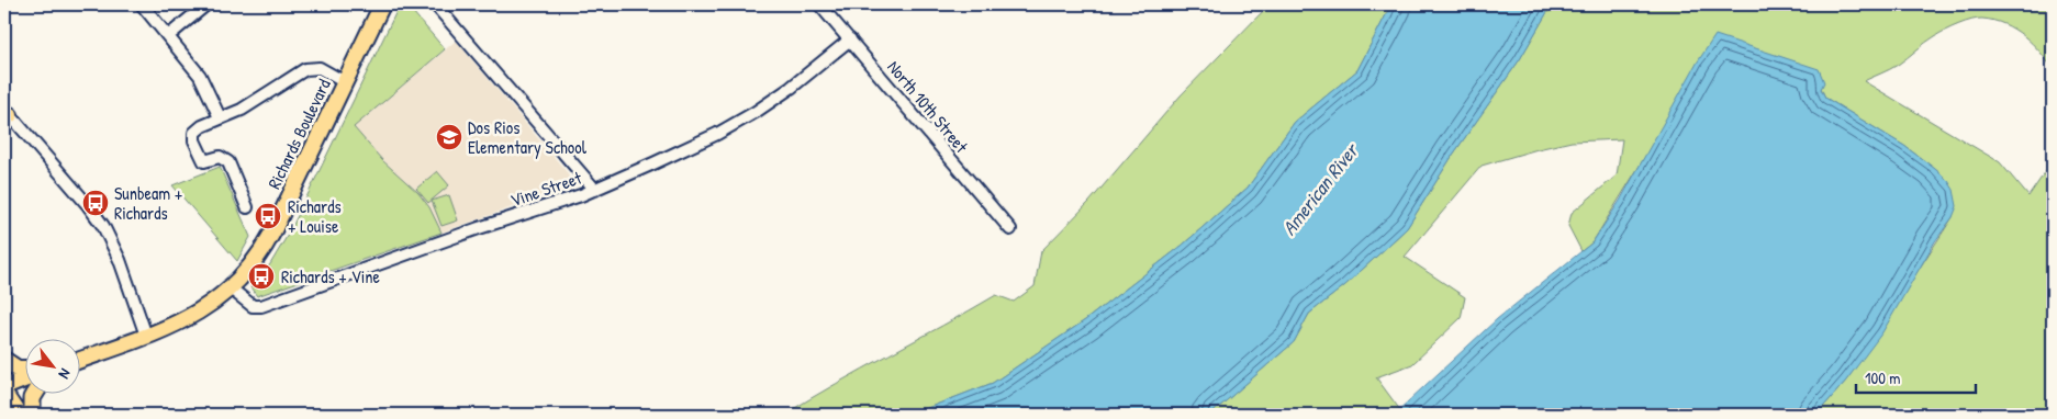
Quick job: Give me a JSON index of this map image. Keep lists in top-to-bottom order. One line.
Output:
{"streets":{"main road":["Richards Boulevard"],"street":["North 10th Street","Vine Street"]},"crossings":[["North 10th Street","Vine Street"],["Richards Boulevard","Vine Street"]],"water":["American River"],"places":{"school or university":["Dos Rios Elementary School"],"bus stop":["Sunbeam + Richards","Richards + Louise","Richards + Vine"]},"scale_bar":"100 m","north":"bottom right"}
